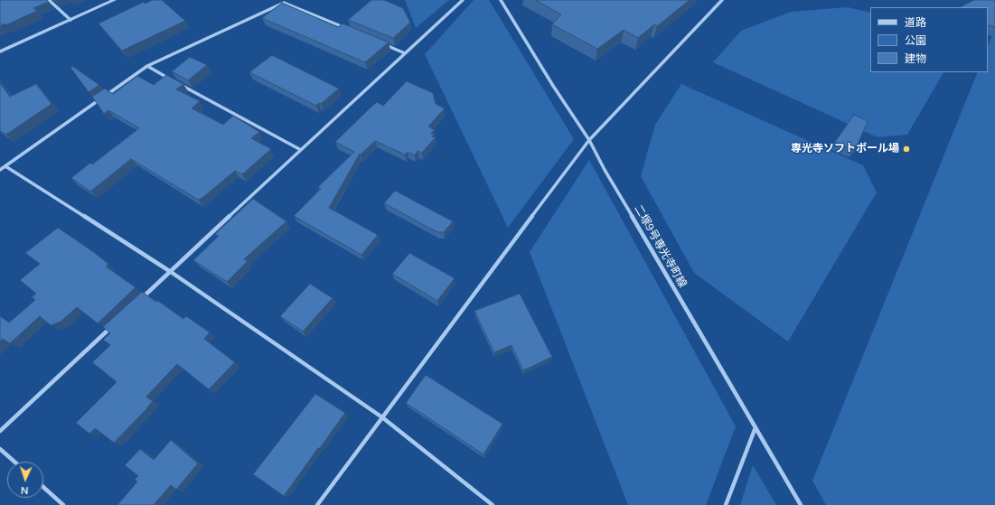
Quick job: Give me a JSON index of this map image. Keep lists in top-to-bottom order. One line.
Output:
{"streets":{"street":["二塚9号専光寺町線"]},"places":["専光寺ソフトボール場"],"legend":["道路","公園","建物"],"north":"bottom"}
